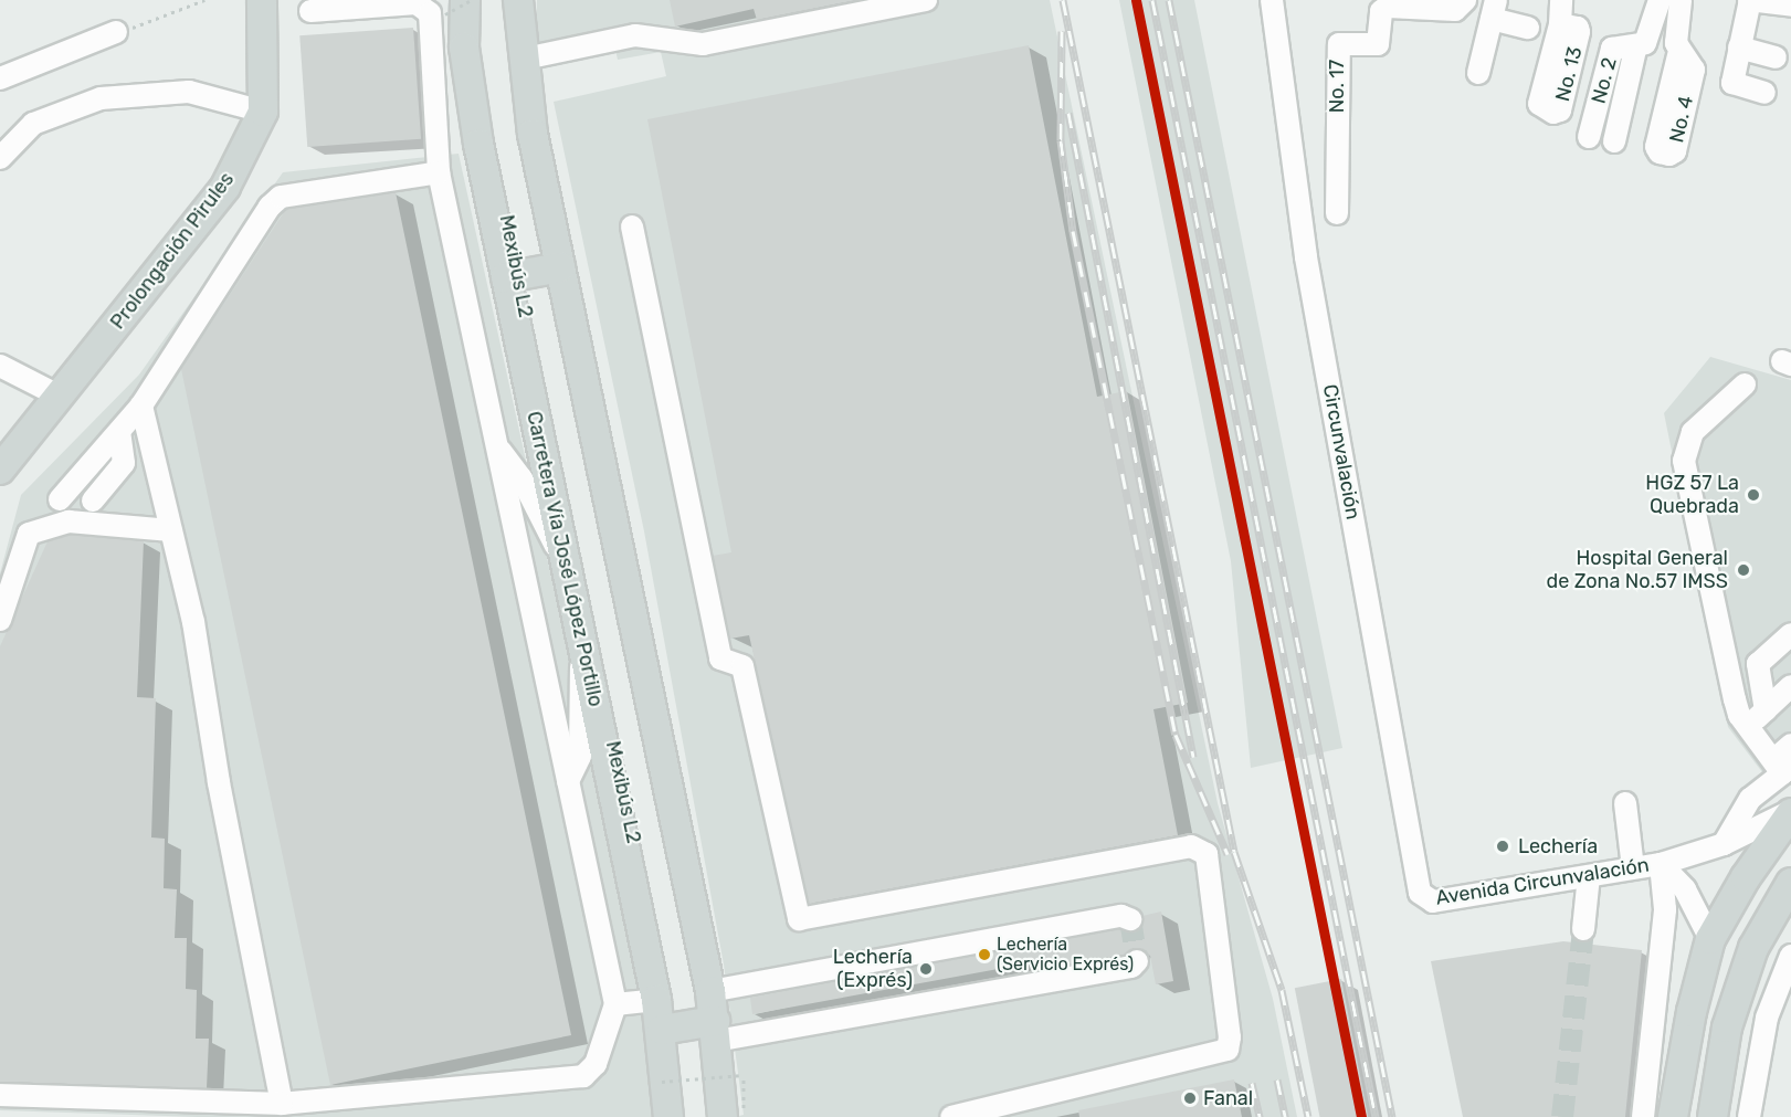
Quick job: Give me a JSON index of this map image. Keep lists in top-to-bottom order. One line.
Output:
{"streets":{"main road":["Prolongación Pirules","Carretera Vía José López Portillo"],"street":["No. 13","No. 2","No. 17","Mexibús L2","Circunvalación","Avenida Circunvalación"]},"crossings":[["Mexibús L2","Carretera Vía José López Portillo"],["Circunvalación","Avenida Circunvalación"]],"places":["HGZ 57 La Quebrada","Hospital General de Zona No.57 IMSS","Lechería","Lechería (Servicio Exprés)","Lechería (Exprés)","Fanal"]}
